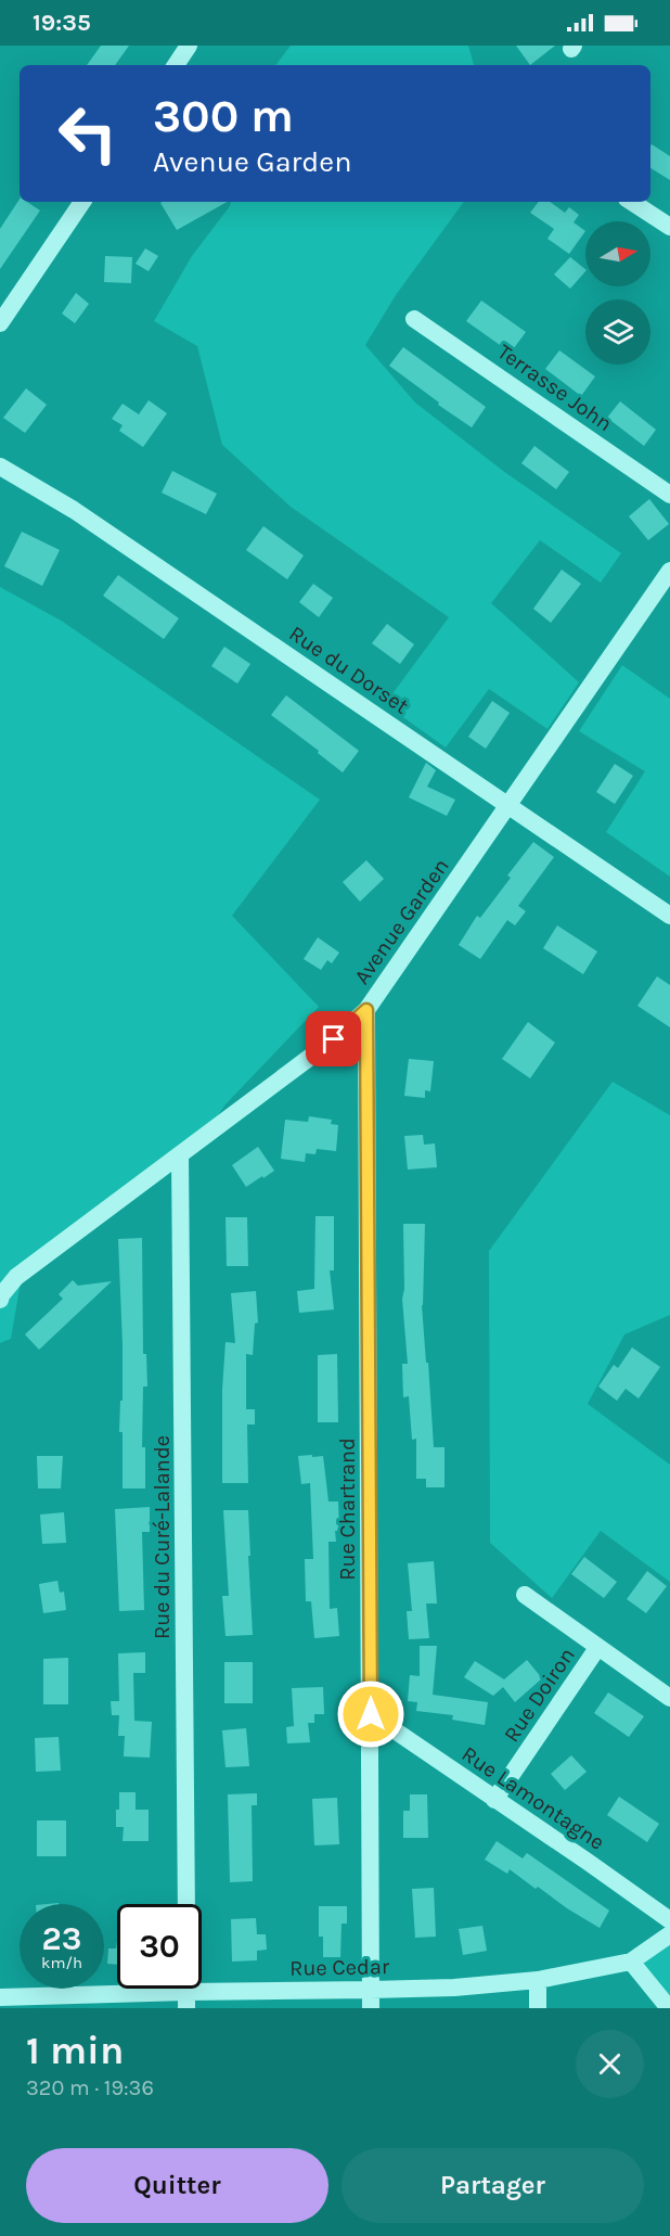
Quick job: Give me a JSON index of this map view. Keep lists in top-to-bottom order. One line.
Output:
{"streets":{"street":["Terrasse John","Rue du Dorset","Avenue Garden","Rue Chartrand","Rue du Curé-Lalande","Rue Doiron","Rue Lamontagne","Rue Cedar"]},"crossings":[["Rue du Dorset","Avenue Garden"],["Avenue Garden","Rue Chartrand"],["Avenue Garden","Rue du Curé-Lalande"],["Rue Chartrand","Rue Lamontagne"],["Rue Chartrand","Rue Cedar"],["Rue Doiron","Rue Lamontagne"]],"north":"right","page":{"status":"19:35","turn":["300 m","Avenue Garden"],"speed":"23 km/h","limit":"30","heading":["1 min","320 m · 19:36"],"buttons":["Quitter","Partager"]}}
